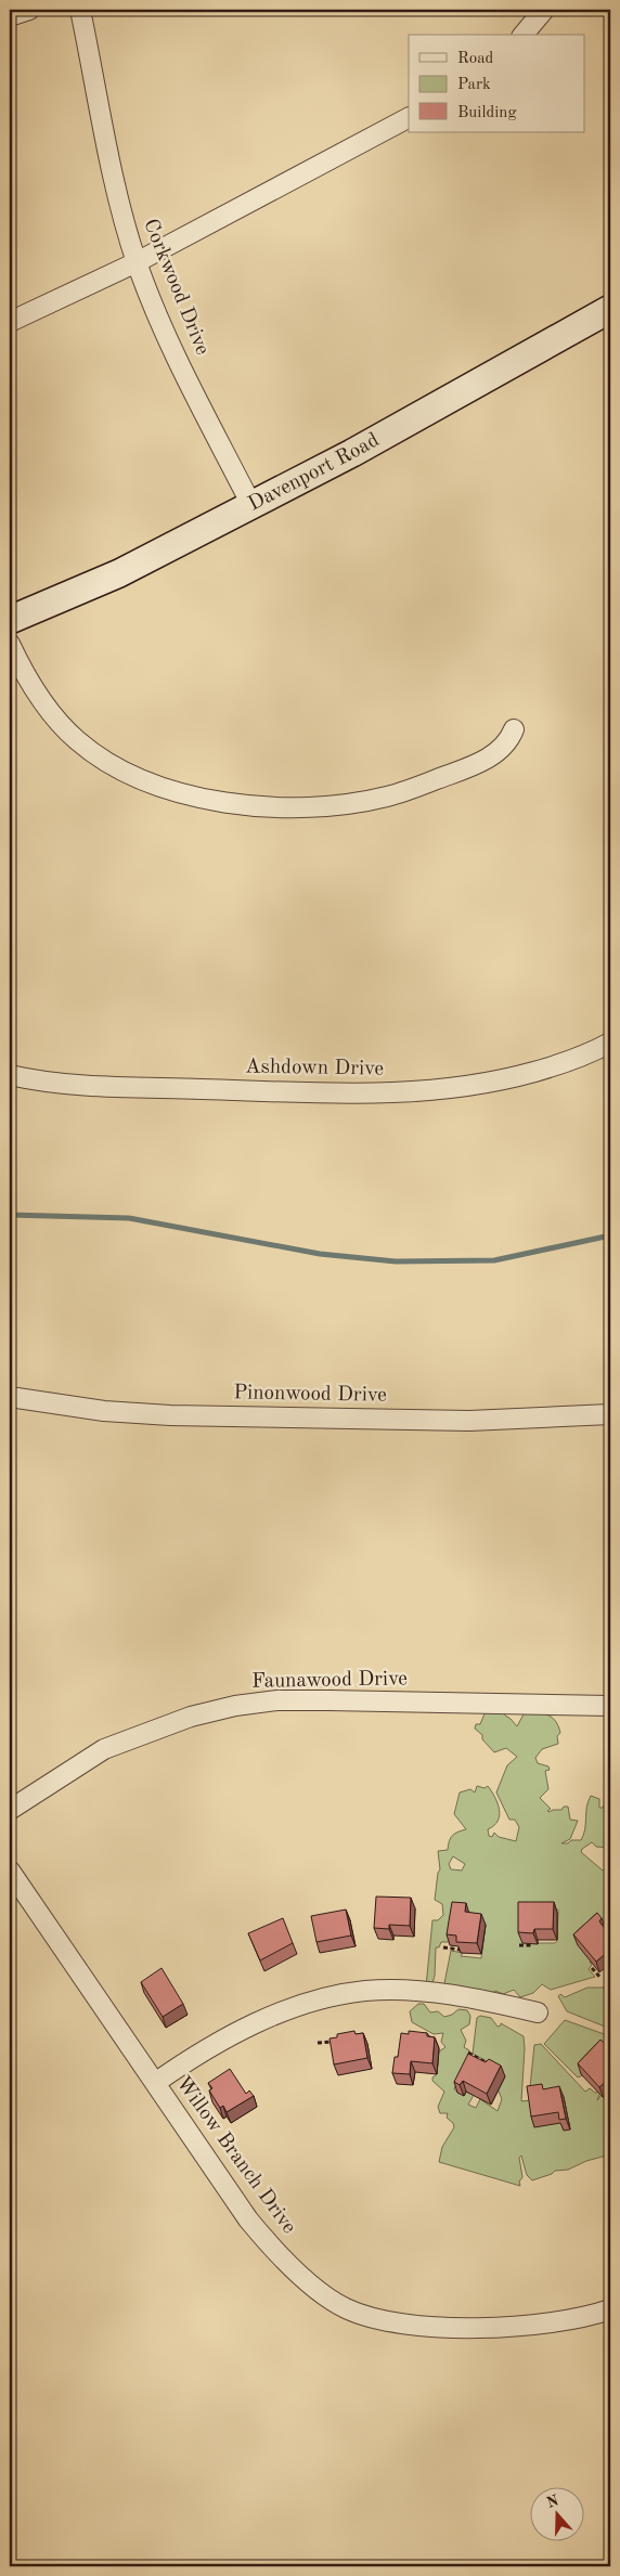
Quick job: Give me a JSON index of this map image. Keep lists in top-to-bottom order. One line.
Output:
{"streets":{"street":["Corkwood Drive","Davenport Road","Ashdown Drive","Pinonwood Drive","Faunawood Drive","Willow Branch Drive"]},"crossings":[["Corkwood Drive","Davenport Road"]],"legend":["Road","Park","Building"],"north":"top"}
